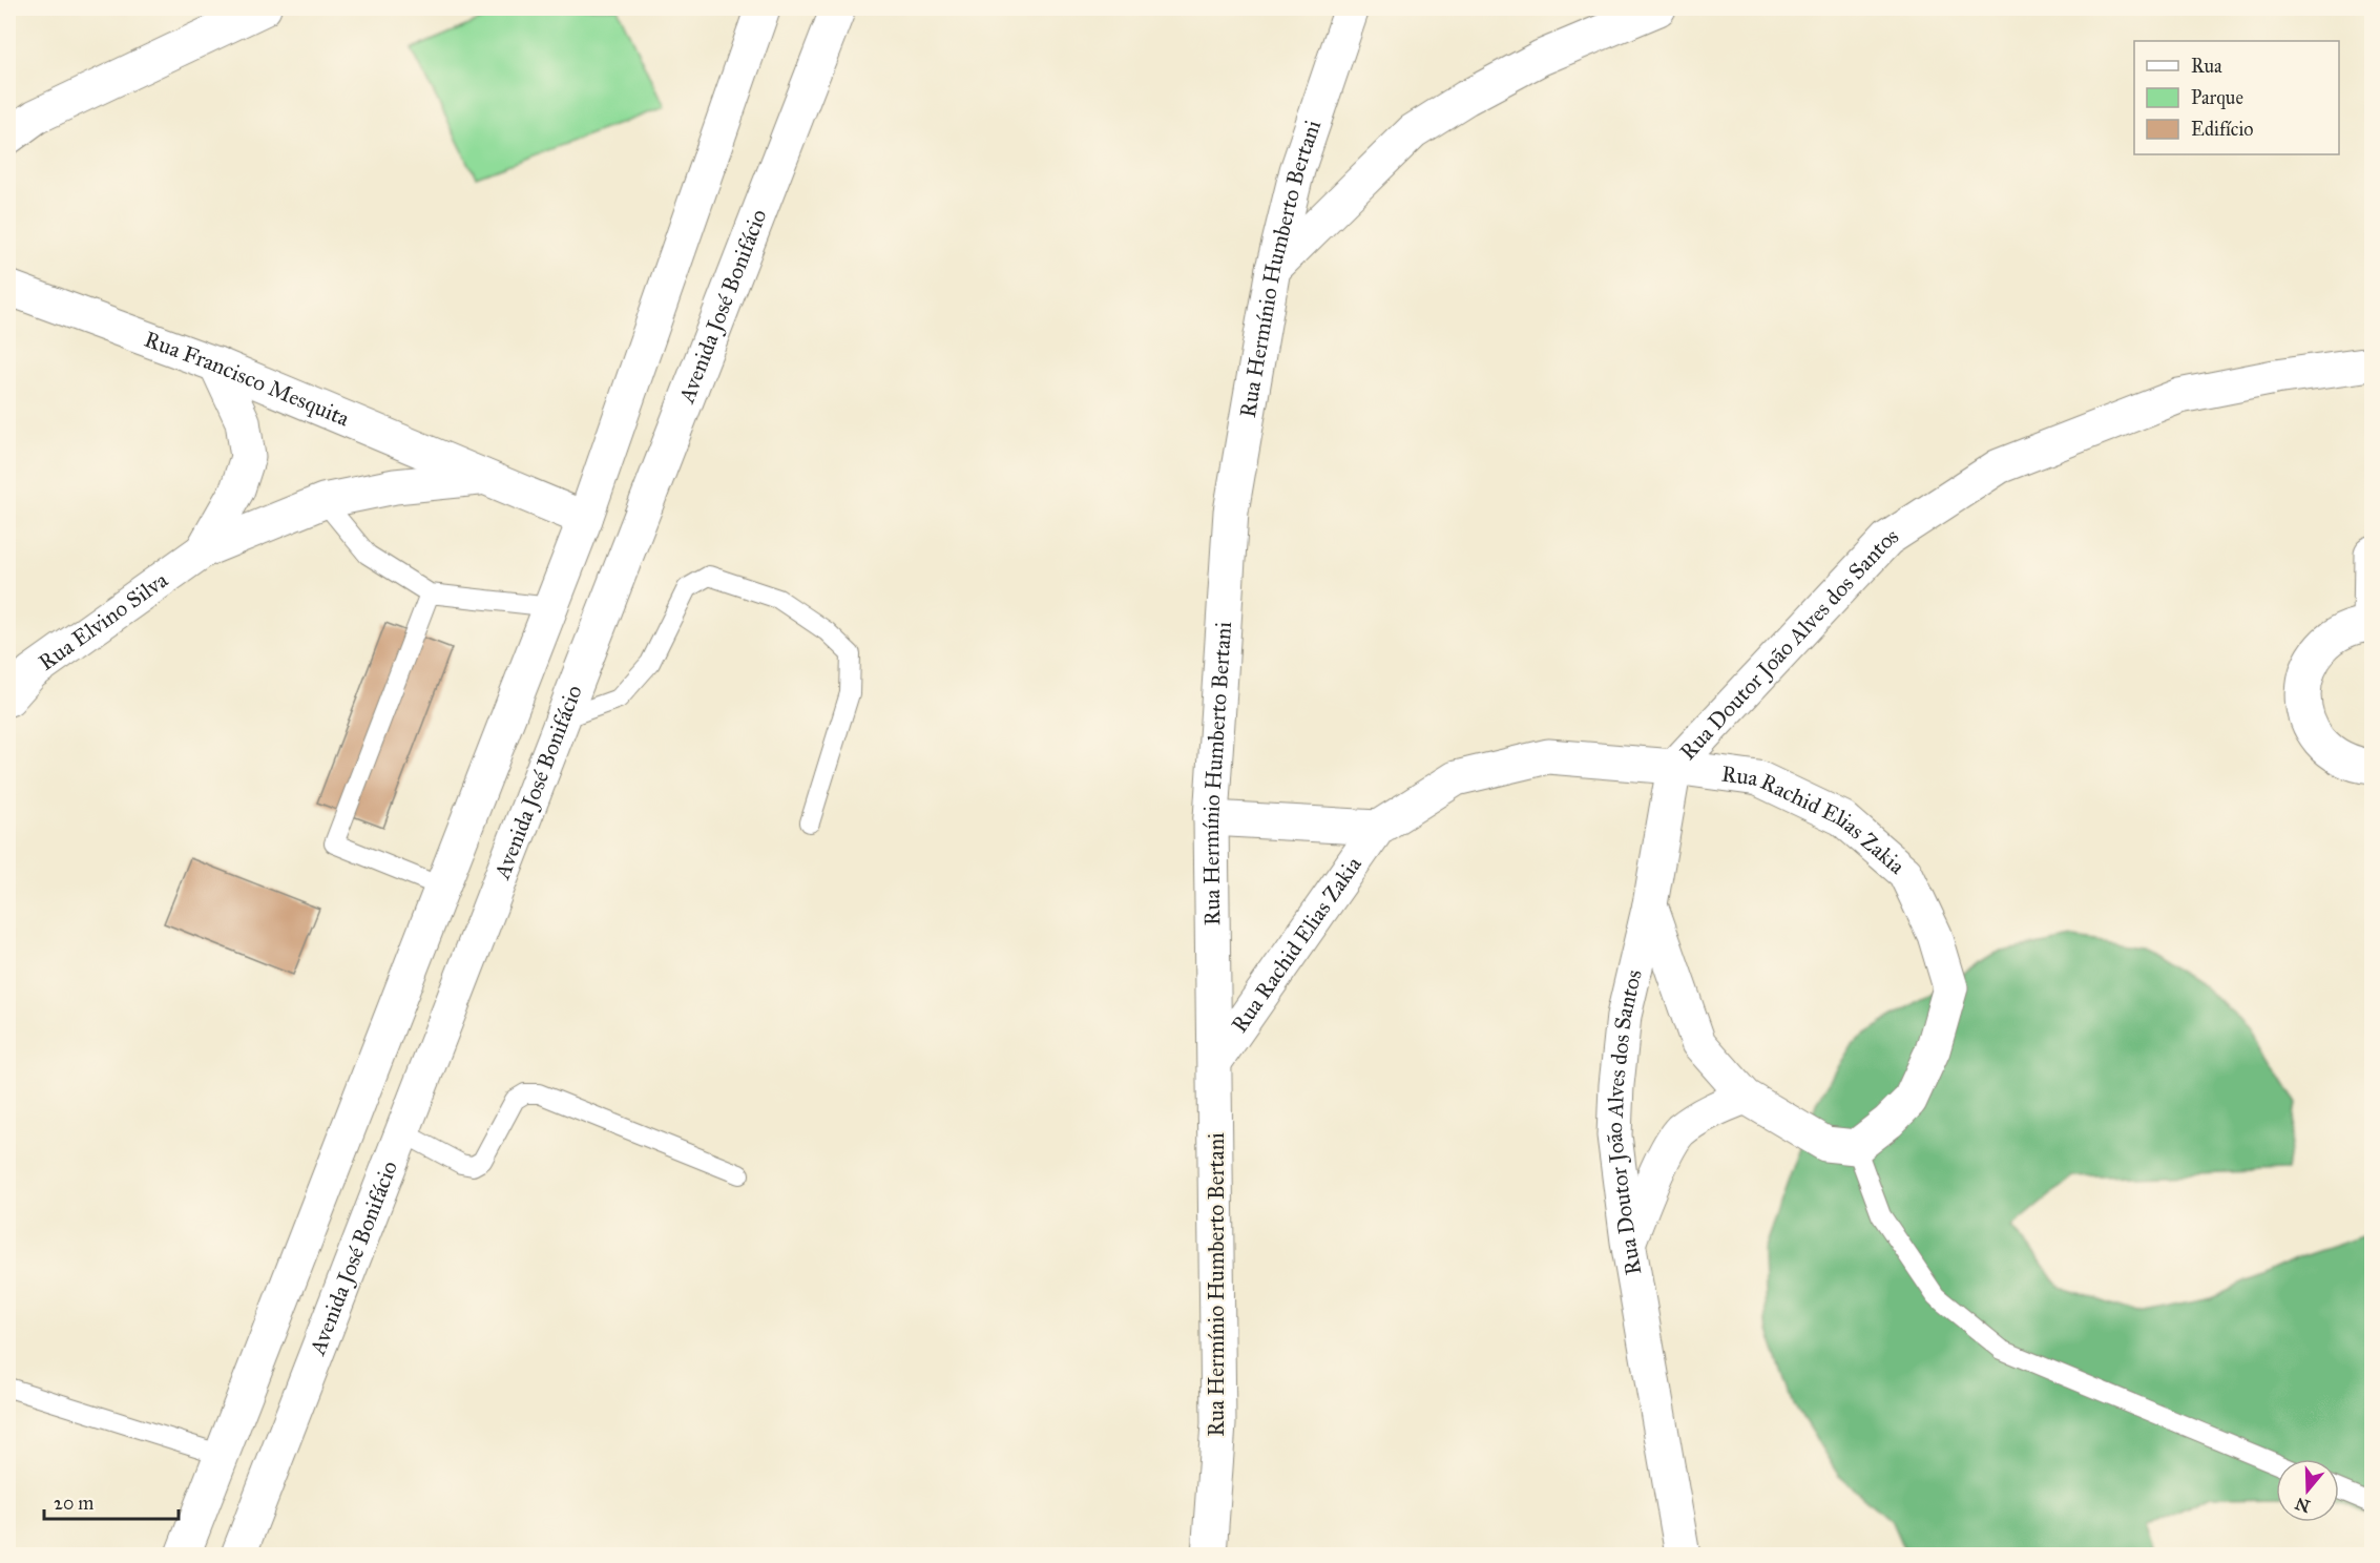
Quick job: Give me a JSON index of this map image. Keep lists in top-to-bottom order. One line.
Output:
{"streets":{"street":["Rua Hermínio Humberto Bertani","Avenida José Bonifácio","Rua Francisco Mesquita","Rua Elvino Silva","Rua Doutor João Alves dos Santos","Rua Rachid Elias Zakia"]},"crossings":[["Rua Hermínio Humberto Bertani","Rua Rachid Elias Zakia"],["Rua Doutor João Alves dos Santos","Rua Rachid Elias Zakia"]],"legend":["Rua","Parque","Edifício"],"scale_bar":"20 m","north":"bottom"}
